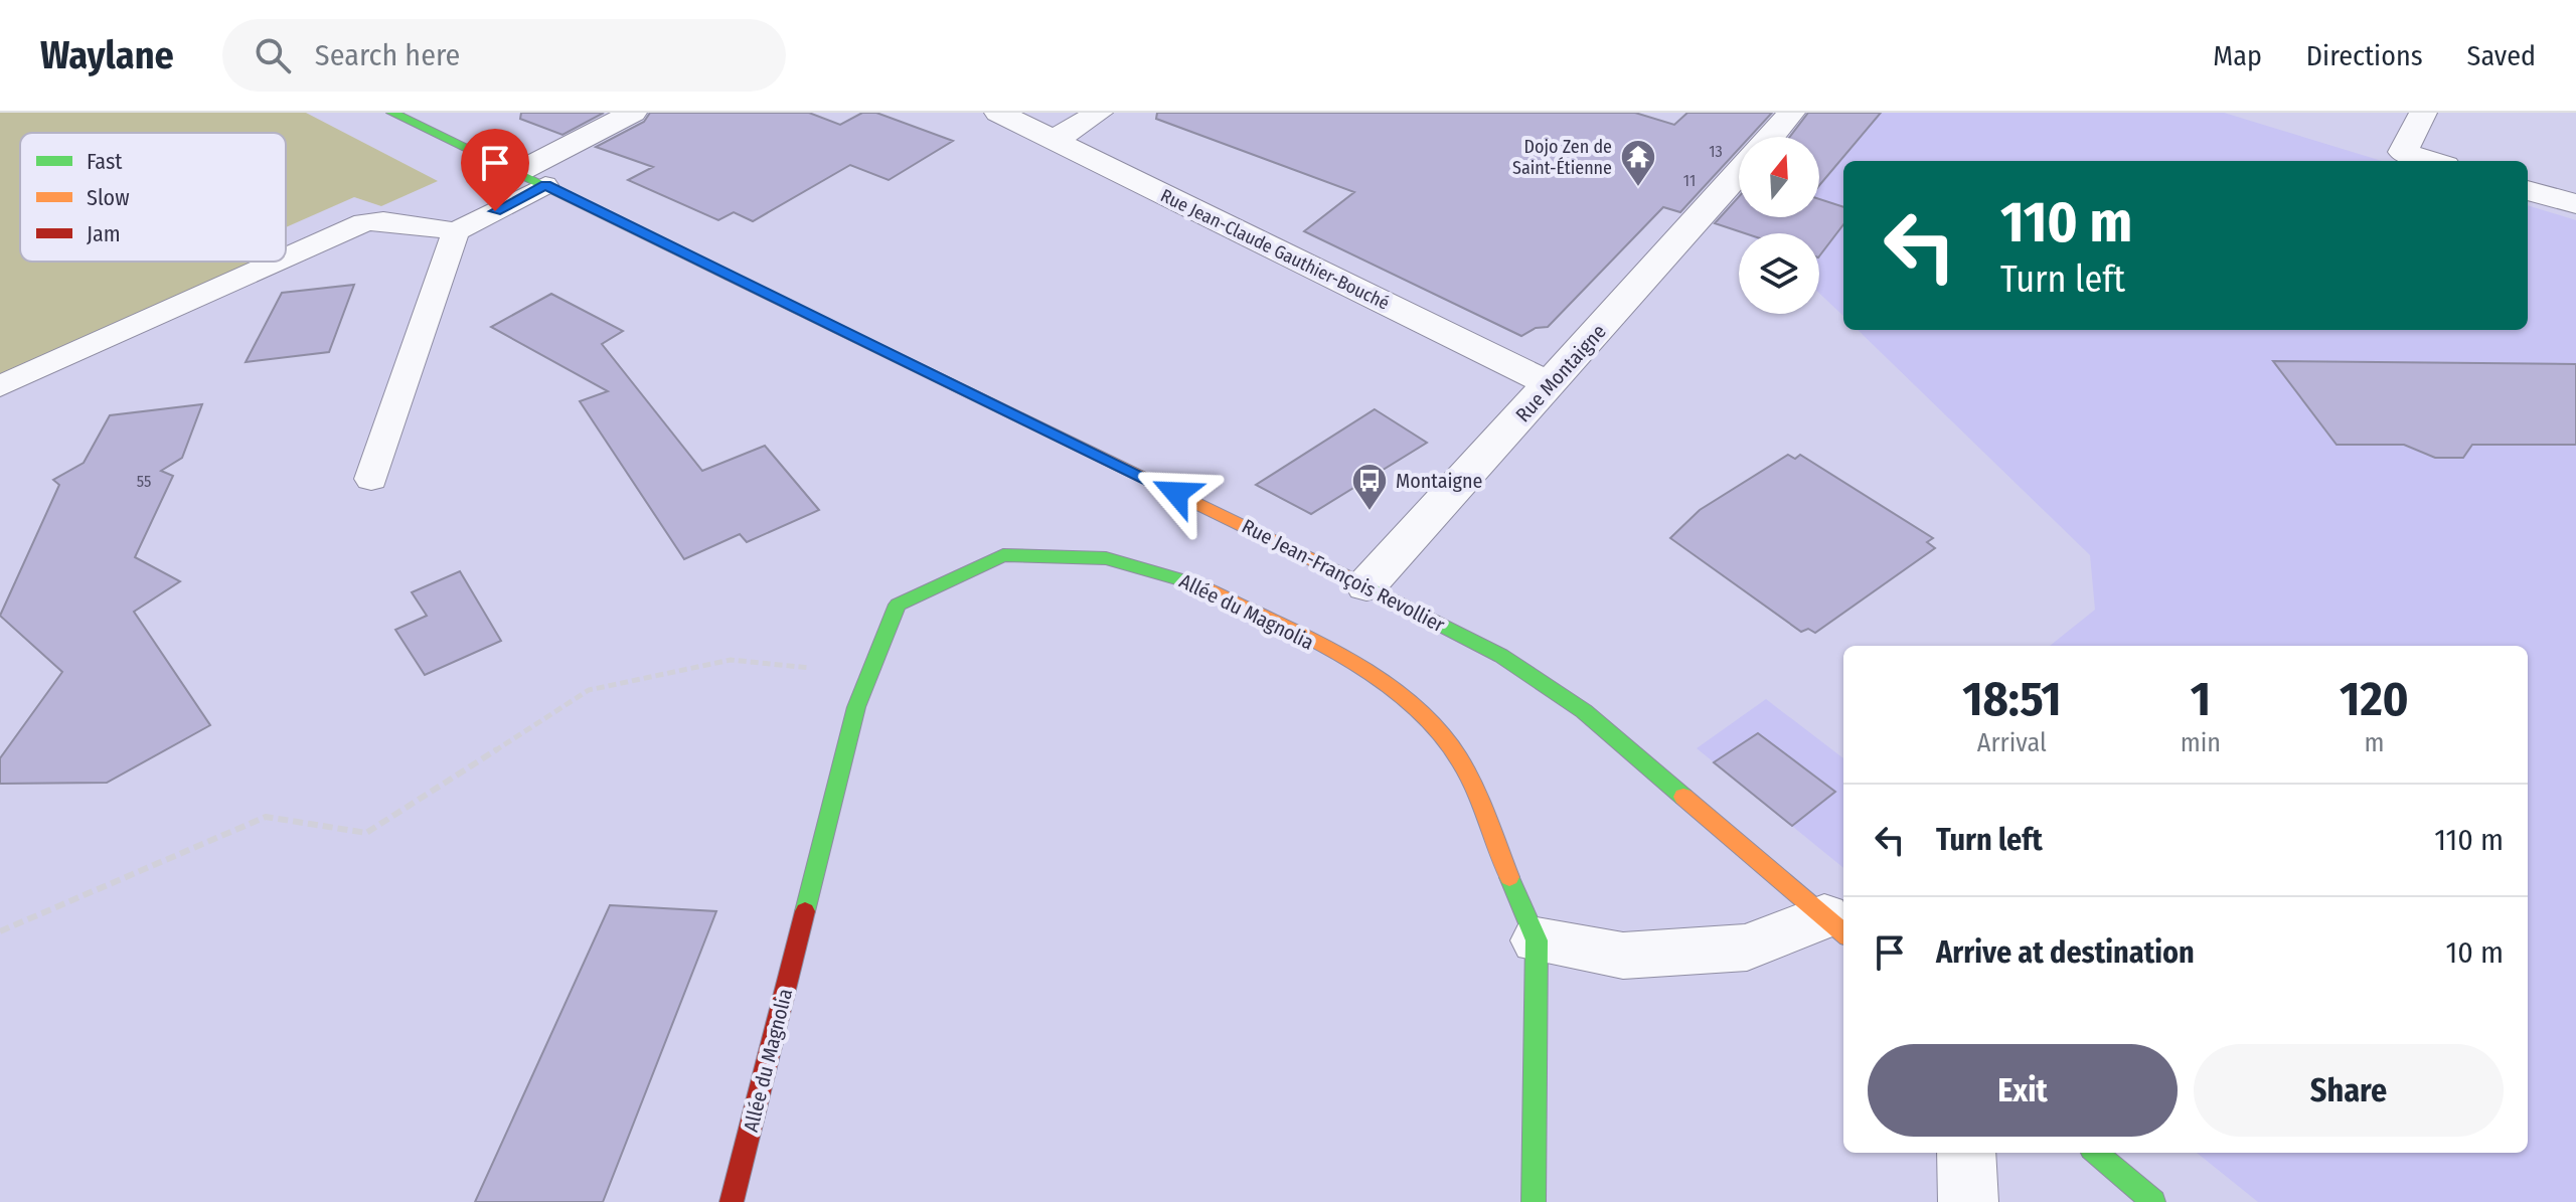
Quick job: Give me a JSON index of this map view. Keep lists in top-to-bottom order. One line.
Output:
{"streets":{"street":["Rue Jean-Claude Gauthier-Bouché","Rue Montaigne","Rue Jean-François Revollier","Allée du Magnolia"]},"crossings":[["Rue Jean-Claude Gauthier-Bouché","Rue Montaigne"],["Rue Montaigne","Rue Jean-François Revollier"]],"places":{"temple":["Dojo Zen de Saint-Étienne"],"bus stop":["Montaigne"]},"house_numbers":["13","11","55"],"legend":["Fast","Slow","Jam"],"north":"top","page":{"header":"Waylane","search":"Search here","nav":["Map","Directions","Saved"],"turn":["110 m","Turn left"],"eta":["18:51","Arrival","1","min","120","m"],"list":[{"name":"Turn left","value":"110 m"},{"name":"Arrive at destination","value":"10 m"}],"buttons":["Exit","Share"]}}
